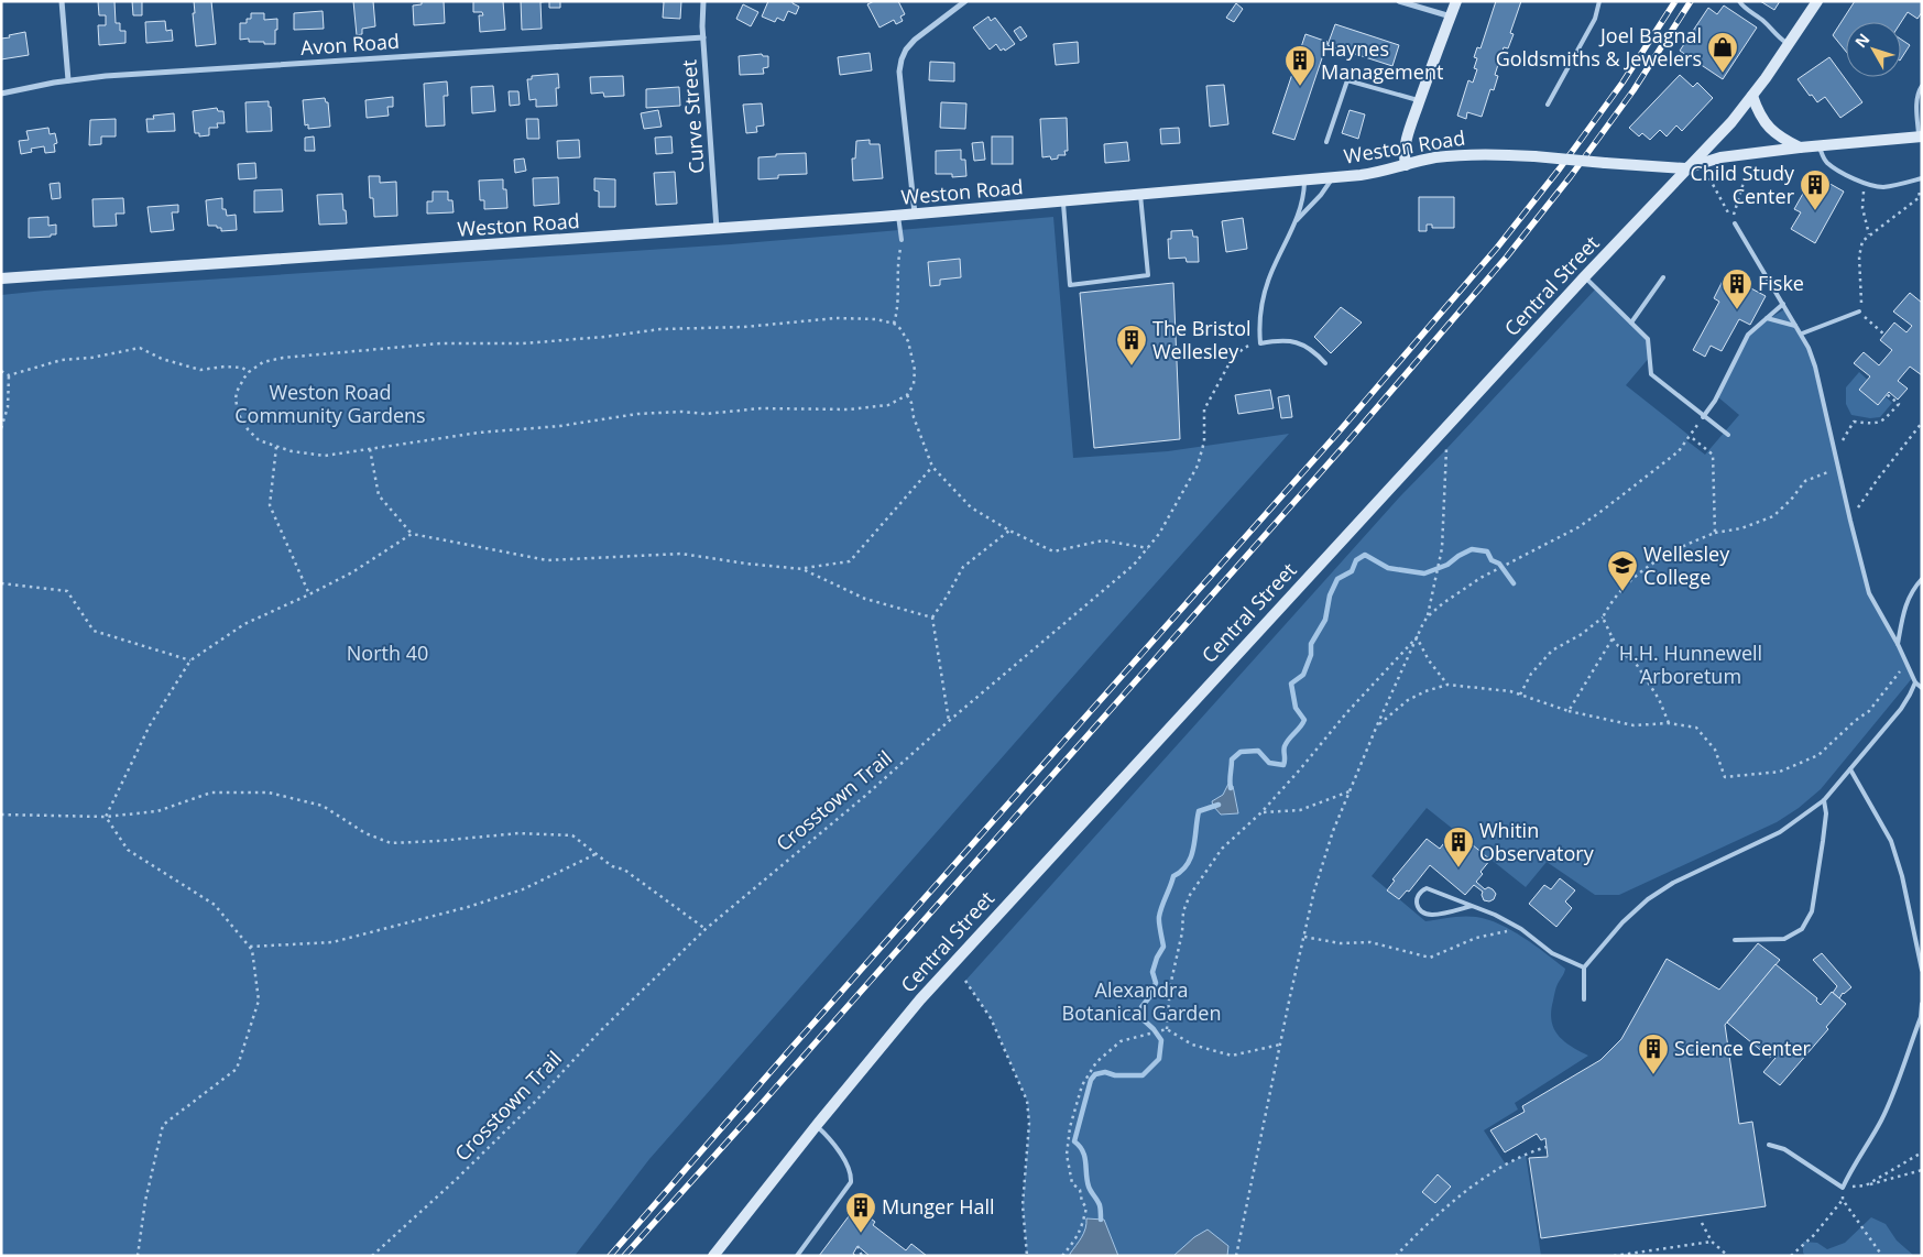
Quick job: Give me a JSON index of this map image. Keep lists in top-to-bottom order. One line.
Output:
{"streets":{"main road":["Weston Road","Central Street"],"street":["Avon Road","Curve Street"],"path":["Crosstown Trail"]},"crossings":[["Avon Road","Curve Street"],["Curve Street","Weston Road"],["Weston Road","Central Street"]],"parks":["Weston Road Community Gardens","North 40","H.H. Hunnewell Arboretum","Alexandra Botanical Garden"],"places":{"shop":["Joel Bagnal Goldsmiths & Jewelers"],"building":["Haynes Management","Child Study Center","Fiske","The Bristol Wellesley","Whitin Observatory","Science Center","Munger Hall"],"school or university":["Wellesley College"]},"north":"top left"}
